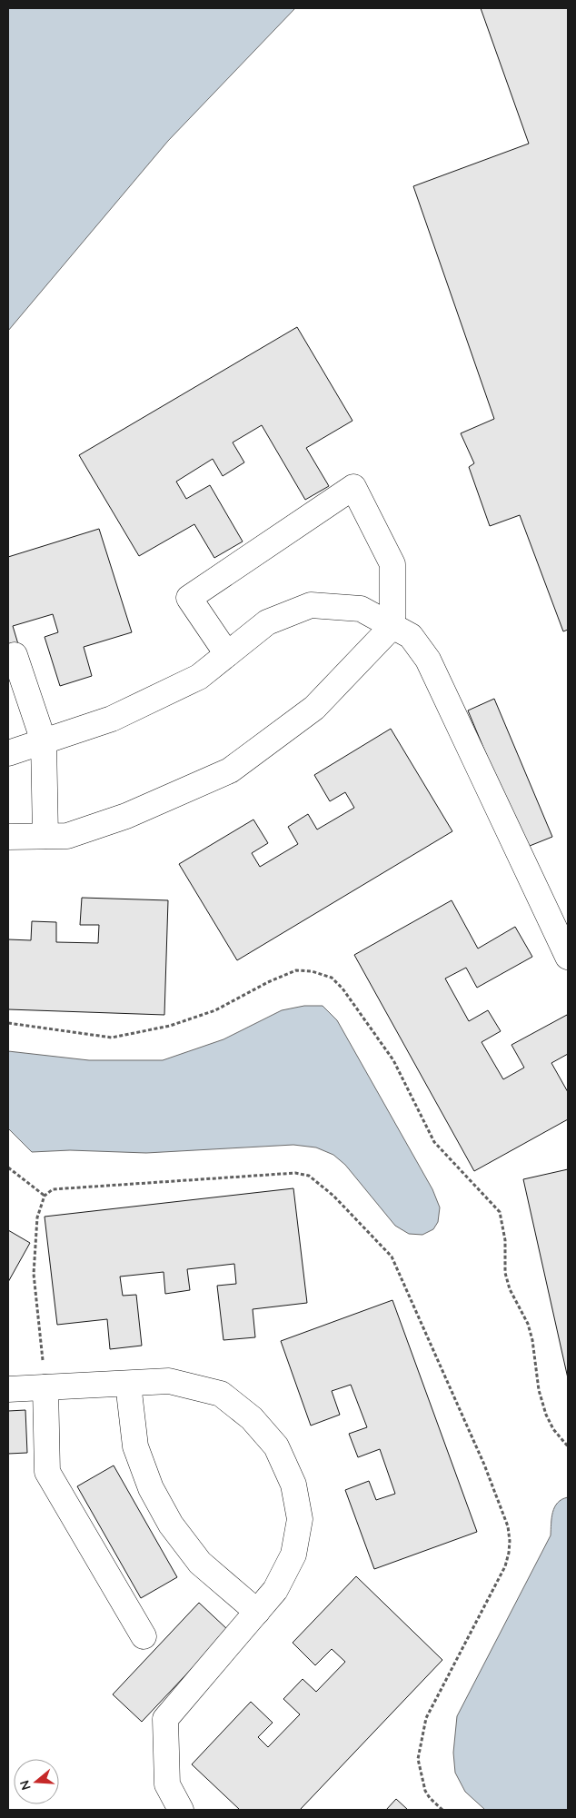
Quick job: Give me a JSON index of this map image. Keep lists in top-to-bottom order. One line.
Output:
{"north":"left"}
